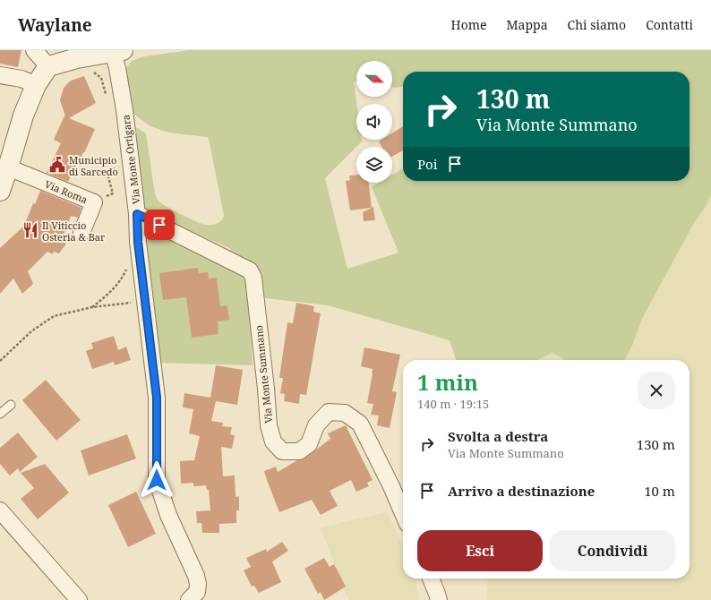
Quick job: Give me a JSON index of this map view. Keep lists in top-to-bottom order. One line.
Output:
{"streets":{"street":["Via Monte Ortigara","Via Roma","Via Monte Summano"]},"crossings":[["Via Monte Ortigara","Via Monte Summano"]],"places":{"public building":["Municipio di Sarcedo"],"restaurant":["Il Viticcio Osteria & Bar"]},"north":"right","page":{"header":"Waylane","nav":["Home","Mappa","Chi siamo","Contatti"],"turn":["130 m","Via Monte Summano"],"then":"Poi","heading":["1 min","140 m · 19:15"],"list":[{"name":"Svolta a destra","note":"Via Monte Summano","value":"130 m"},{"name":"Arrivo a destinazione","value":"10 m"}],"buttons":["Esci","Condividi"]}}
